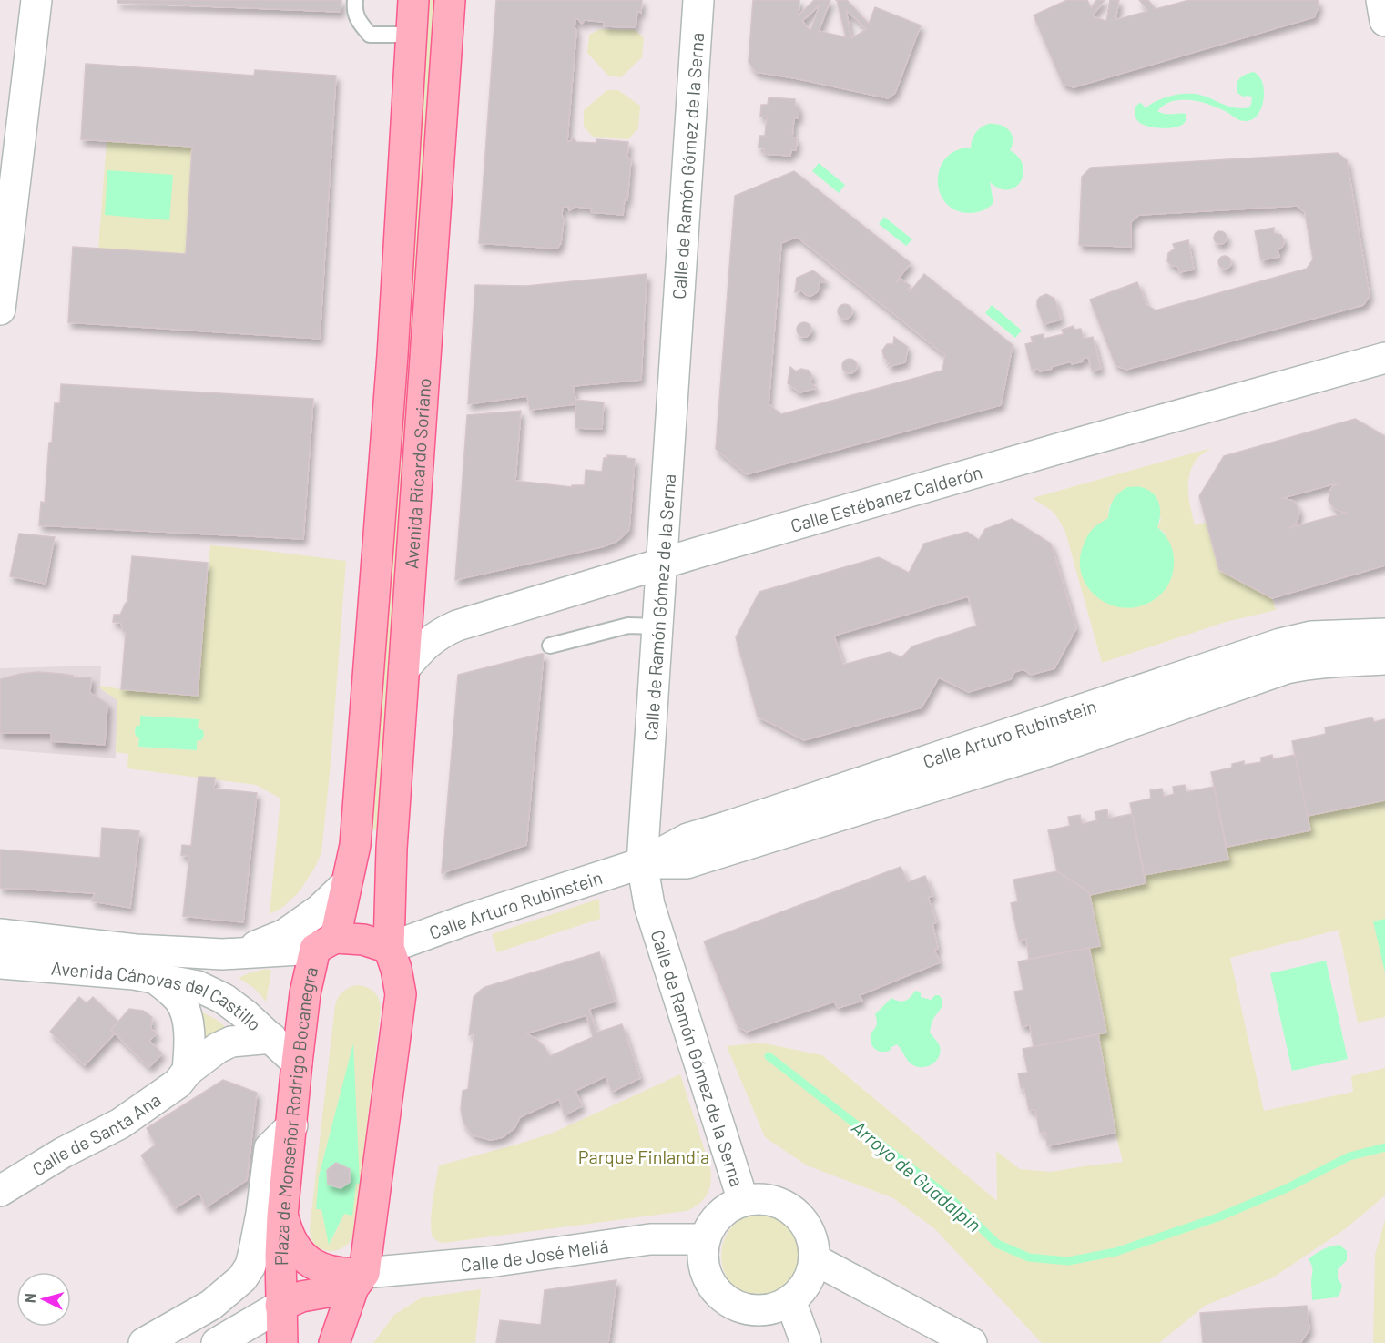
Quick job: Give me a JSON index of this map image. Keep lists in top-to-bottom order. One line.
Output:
{"streets":{"main road":["Avenida Ricardo Soriano","Plaza de Monseñor Rodrigo Bocanegra"],"street":["Calle de Ramón Gómez de la Serna","Calle Estébanez Calderón","Calle Arturo Rubinstein","Avenida Cánovas del Castillo","Calle de Santa Ana","Calle de José Meliá"]},"crossings":[["Calle de Ramón Gómez de la Serna","Calle Estébanez Calderón"],["Calle de Ramón Gómez de la Serna","Calle Arturo Rubinstein"],["Calle de Ramón Gómez de la Serna","Calle de José Meliá"],["Avenida Ricardo Soriano","Calle Estébanez Calderón"],["Avenida Ricardo Soriano","Calle Arturo Rubinstein"],["Avenida Ricardo Soriano","Avenida Cánovas del Castillo"],["Avenida Ricardo Soriano","Plaza de Monseñor Rodrigo Bocanegra"],["Avenida Cánovas del Castillo","Plaza de Monseñor Rodrigo Bocanegra"],["Avenida Cánovas del Castillo","Calle de Santa Ana"]],"water":["Arroyo de Guadalpin"],"parks":["Parque Finlandia"],"north":"left"}
